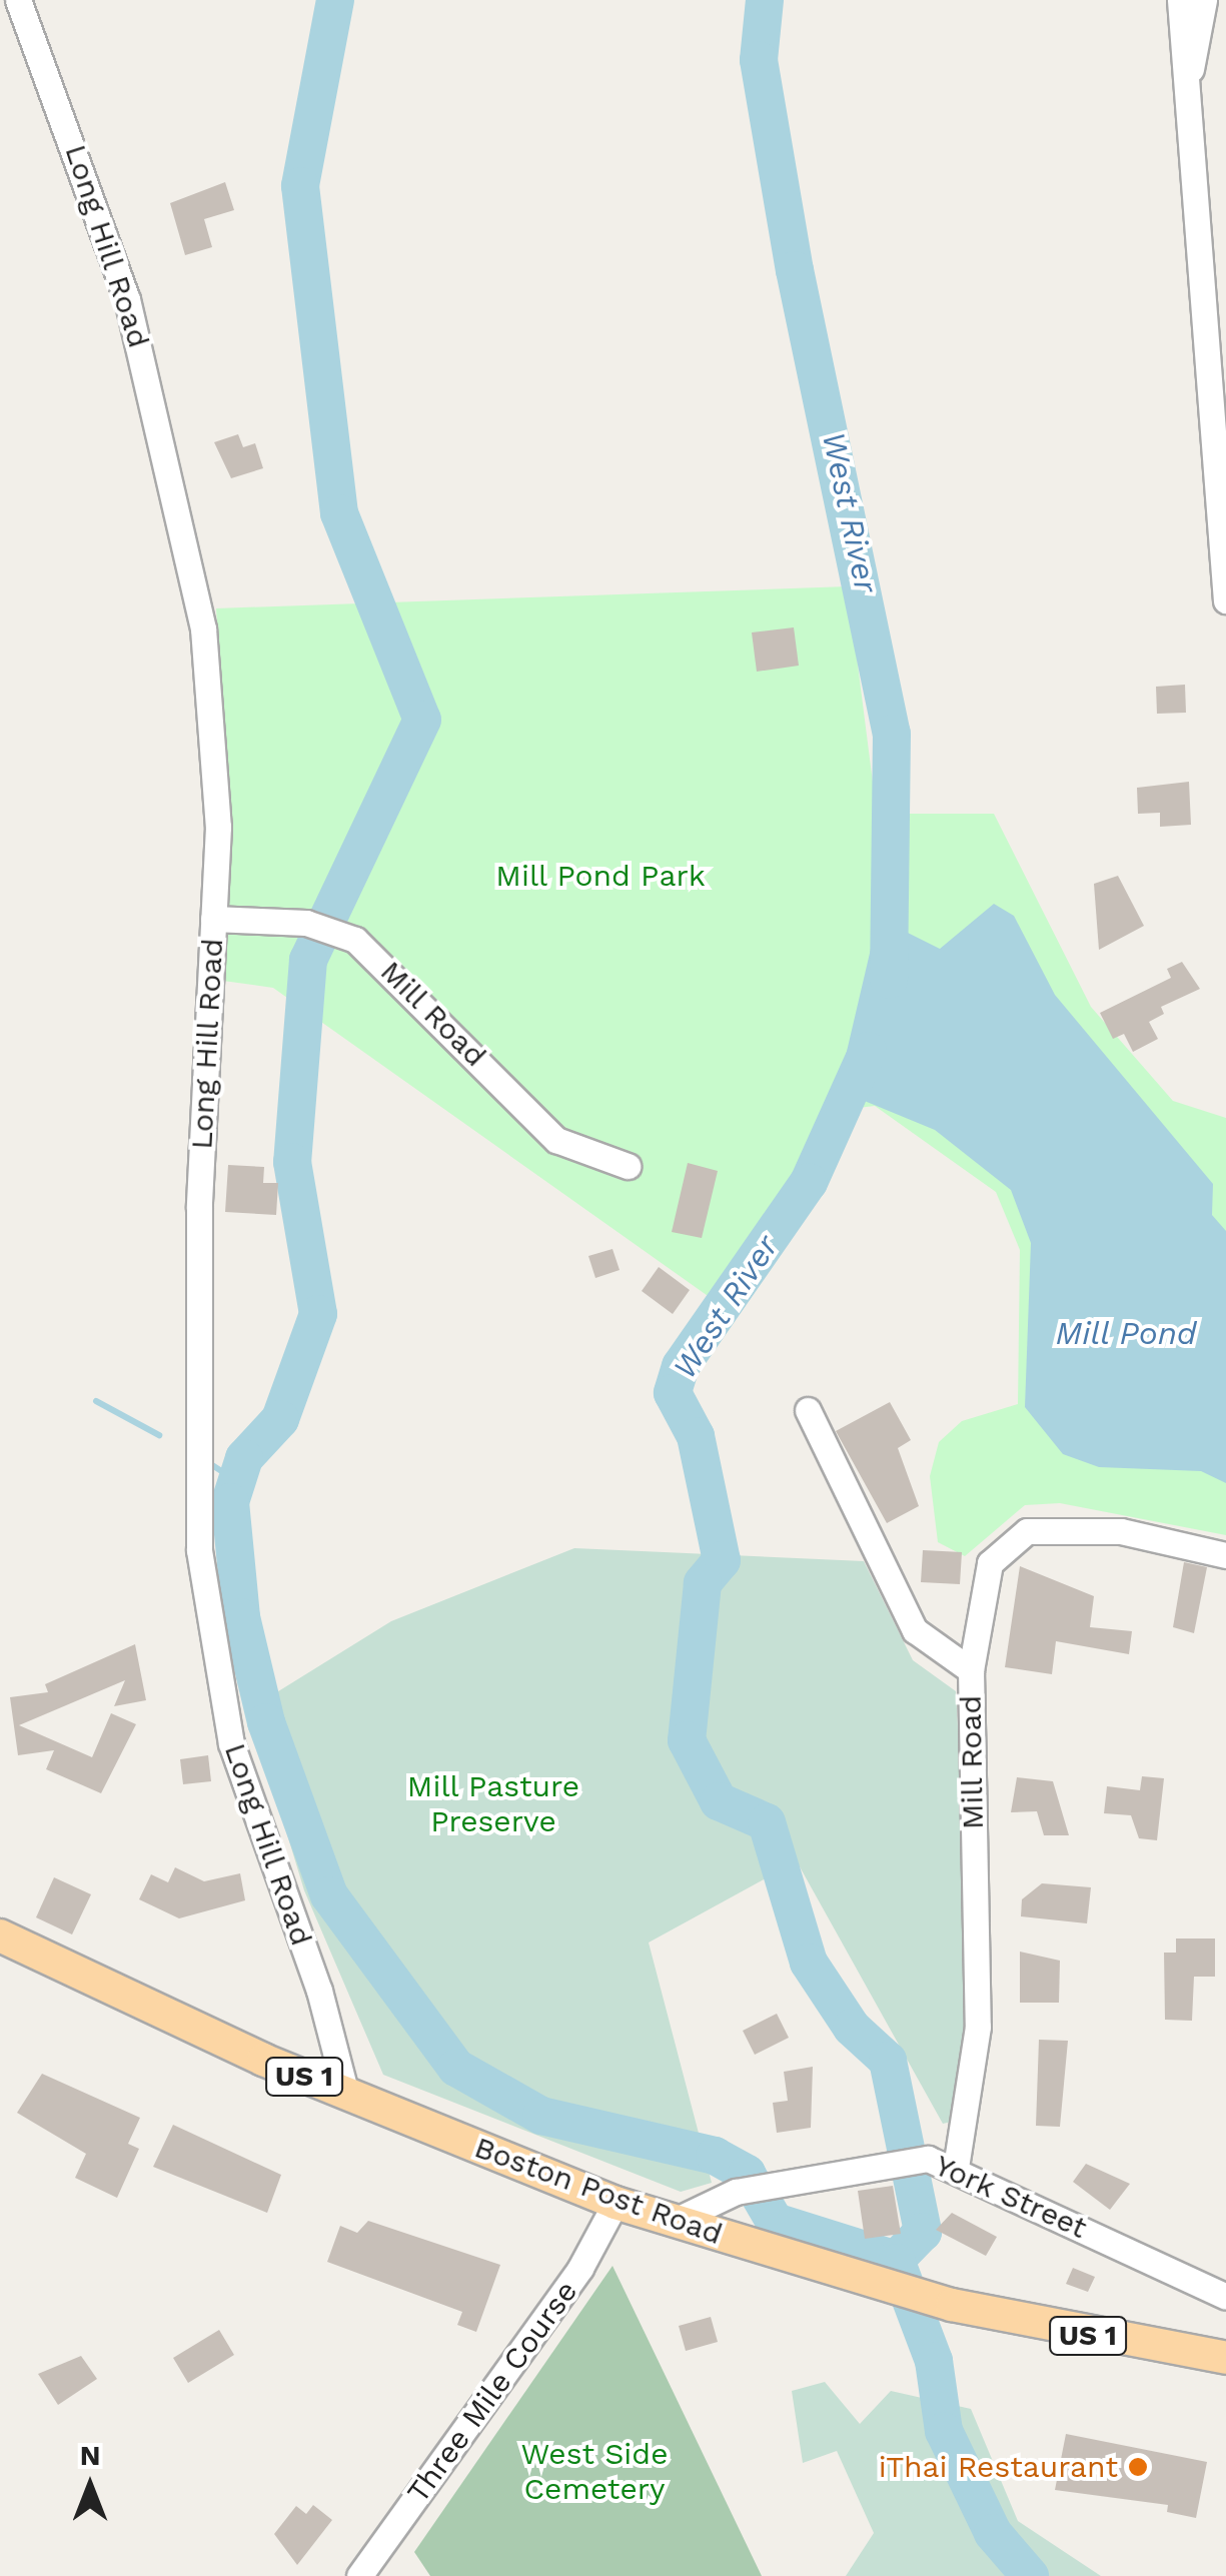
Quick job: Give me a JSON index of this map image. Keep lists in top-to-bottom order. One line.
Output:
{"streets":{"main road":["US 1","Boston Post Road"],"street":["Long Hill Road","Mill Road","York Street","Three Mile Course"]},"crossings":[["Long Hill Road","Mill Road"],["Long Hill Road","Boston Post Road"],["Mill Road","York Street"],["Boston Post Road","York Street"],["Boston Post Road","Three Mile Course"]],"water":["West River","Mill Pond"],"parks":["Mill Pond Park","Mill Pasture Preserve","West Side Cemetery"],"places":["iThai Restaurant"],"north":"top"}
